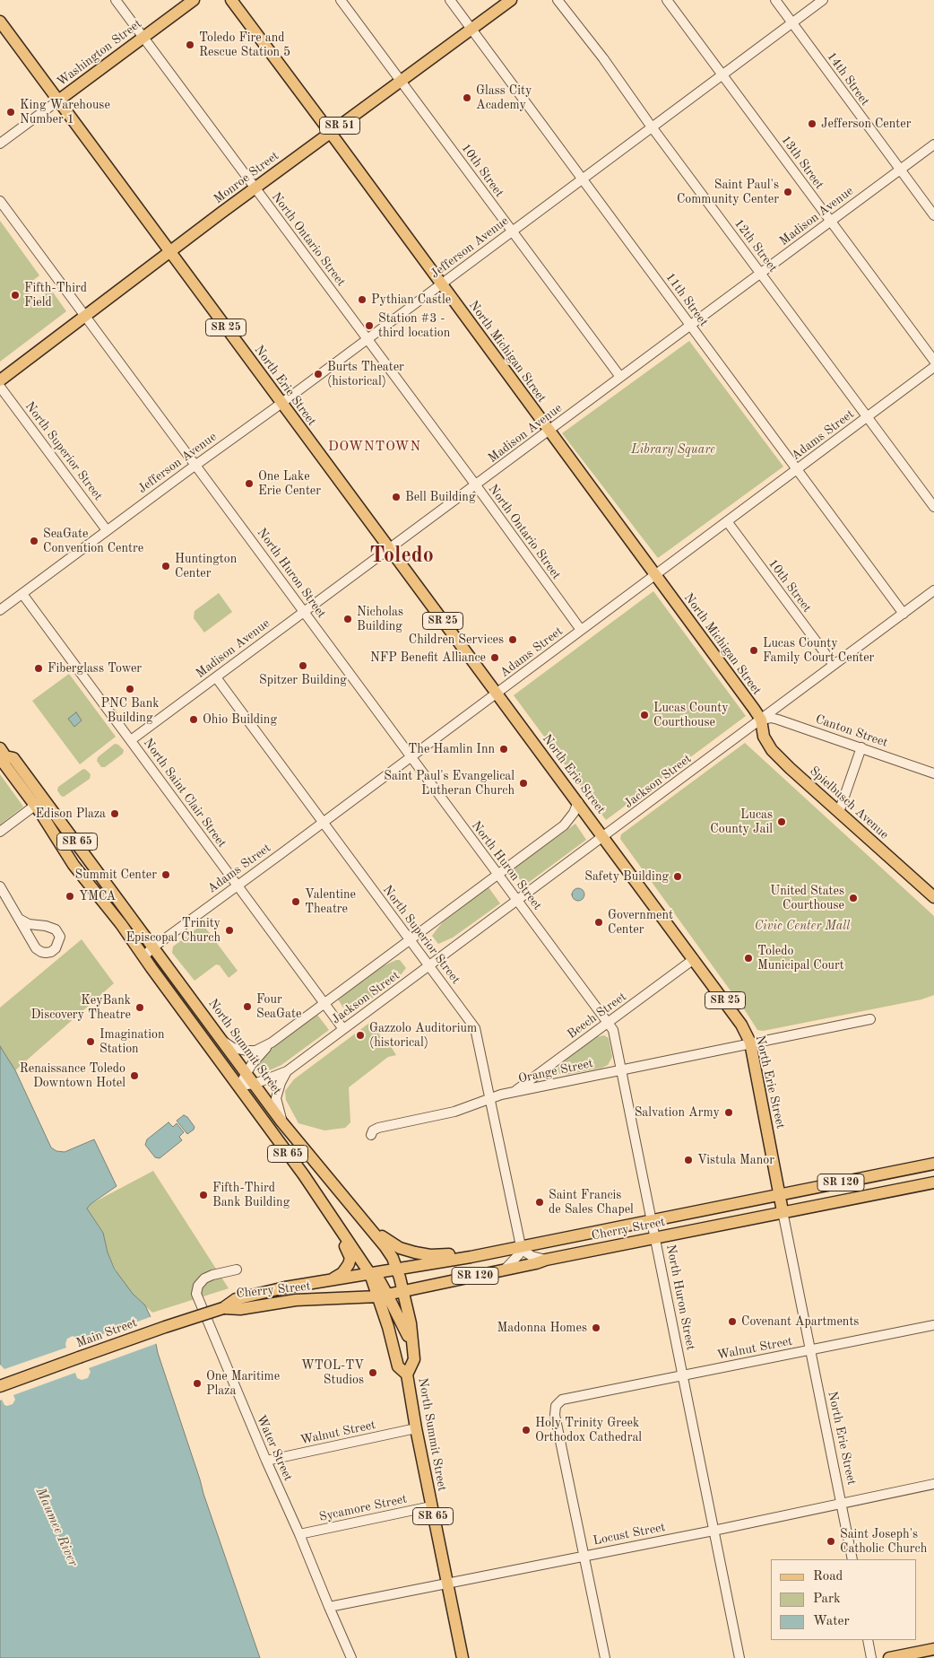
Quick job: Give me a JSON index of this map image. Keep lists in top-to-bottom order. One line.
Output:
{"streets":{"main road":["Washington Street","SR 51","Monroe Street","SR 25","North Michigan Street","North Erie Street","Spielbusch Avenue","SR 65","North Summit Street","SR 120","Cherry Street","Main Street"],"street":["14th Street","13th Street","10th Street","Madison Avenue","North Ontario Street","12th Street","Jefferson Avenue","11th Street","Adams Street","North Superior Street","North Huron Street","Canton Street","Jackson Street","North Saint Clair Street","Beech Street","Orange Street","Walnut Street","Water Street","Sycamore Street","Locust Street"]},"crossings":[["Washington Street","North Ontario Street"],["Washington Street","SR 25"],["Washington Street","North Erie Street"],["14th Street","Madison Avenue"],["14th Street","Jefferson Avenue"],["13th Street","Madison Avenue"],["13th Street","Jefferson Avenue"],["10th Street","Monroe Street"],["10th Street","Madison Avenue"],["10th Street","Jefferson Avenue"],["10th Street","Adams Street"],["10th Street","Jackson Street"],["Monroe Street","North Ontario Street"],["Monroe Street","11th Street"],["Monroe Street","North Michigan Street"],["Monroe Street","North Erie Street"],["Monroe Street","North Huron Street"],["Madison Avenue","North Ontario Street"],["Madison Avenue","12th Street"],["Madison Avenue","11th Street"],["Madison Avenue","North Michigan Street"],["Madison Avenue","North Erie Street"],["Madison Avenue","North Superior Street"],["Madison Avenue","North Huron Street"],["Madison Avenue","North Saint Clair Street"],["North Ontario Street","Jefferson Avenue"],["North Ontario Street","Adams Street"],["12th Street","Jefferson Avenue"],["12th Street","Adams Street"],["Jefferson Avenue","11th Street"],["Jefferson Avenue","North Michigan Street"],["Jefferson Avenue","North Erie Street"],["Jefferson Avenue","North Superior Street"],["Jefferson Avenue","North Huron Street"],["Jefferson Avenue","North Saint Clair Street"],["11th Street","Adams Street"],["11th Street","Jackson Street"],["SR 25","North Erie Street"],["North Michigan Street","Adams Street"],["North Michigan Street","Canton Street"],["North Michigan Street","Jackson Street"],["North Michigan Street","Spielbusch Avenue"],["North Erie Street","Adams Street"],["North Erie Street","Jackson Street"],["North Erie Street","Beech Street"],["North Erie Street","Orange Street"],["North Erie Street","Cherry Street"],["North Erie Street","Walnut Street"],["North Erie Street","Locust Street"],["Adams Street","North Superior Street"],["Adams Street","North Huron Street"],["Adams Street","North Saint Clair Street"],["Adams Street","North Summit Street"],["North Superior Street","Jackson Street"],["North Superior Street","Orange Street"],["North Superior Street","Cherry Street"],["North Huron Street","Jackson Street"],["North Huron Street","Beech Street"],["North Huron Street","Orange Street"],["North Huron Street","Cherry Street"],["North Huron Street","Walnut Street"],["North Huron Street","Locust Street"],["Canton Street","Jackson Street"],["Canton Street","Spielbusch Avenue"],["Jackson Street","North Saint Clair Street"],["Jackson Street","Spielbusch Avenue"],["Jackson Street","North Summit Street"],["Beech Street","Orange Street"],["North Summit Street","Cherry Street"],["North Summit Street","Walnut Street"],["North Summit Street","Sycamore Street"],["North Summit Street","Locust Street"],["Cherry Street","Main Street"],["Walnut Street","Water Street"],["Walnut Street","Locust Street"],["Water Street","Sycamore Street"],["Water Street","Locust Street"]],"districts":["DOWNTOWN","Toledo"],"water":["Maumee River"],"parks":["Library Square","Civic Center Mall"],"places":["Toledo Fire and Rescue Station 5","Glass City Academy","King Warehouse Number 1","Jefferson Center","Saint Paul's Community Center","Fifth-Third Field","Pythian Castle","Station #3 - third location","Burts Theater (historical)","One Lake Erie Center","Bell Building","SeaGate Convention Centre","Huntington Center","Nicholas Building","Children Services","Lucas County Family Court Center","NFP Benefit Alliance","Spitzer Building","Fiberglass Tower","PNC Bank Building","Lucas County Courthouse","Ohio Building","The Hamlin Inn","Saint Paul's Evangelical Lutheran Church","Edison Plaza","Lucas County Jail","Summit Center","Safety Building","YMCA","United States Courthouse","Valentine Theatre","Government Center","Trinity Episcopal Church","Toledo Municipal Court","Four SeaGate","KeyBank Discovery Theatre","Gazzolo Auditorium (historical)","Imagination Station","Renaissance Toledo Downtown Hotel","Salvation Army","Vistula Manor","Fifth-Third Bank Building","Saint Francis de Sales Chapel","Covenant Apartments","Madonna Homes","WTOL-TV Studios","One Maritime Plaza","Holy Trinity Greek Orthodox Cathedral","Saint Joseph's Catholic Church"],"legend":["Road","Park","Water"]}
